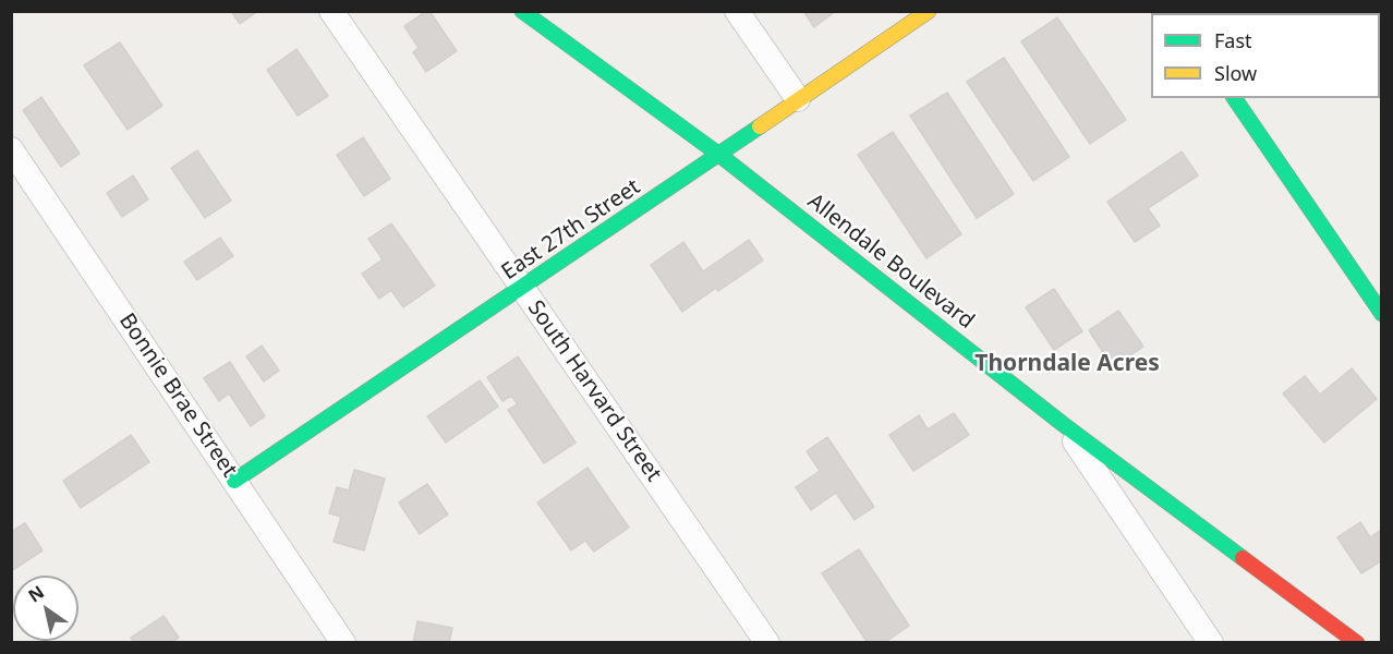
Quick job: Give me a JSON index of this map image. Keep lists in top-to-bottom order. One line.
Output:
{"streets":{"street":["East 27th Street","Allendale Boulevard","South Harvard Street","Bonnie Brae Street"]},"crossings":[["East 27th Street","Allendale Boulevard"],["East 27th Street","South Harvard Street"],["East 27th Street","Bonnie Brae Street"]],"districts":["Thorndale Acres"],"legend":["Fast","Slow"],"north":"top left"}
